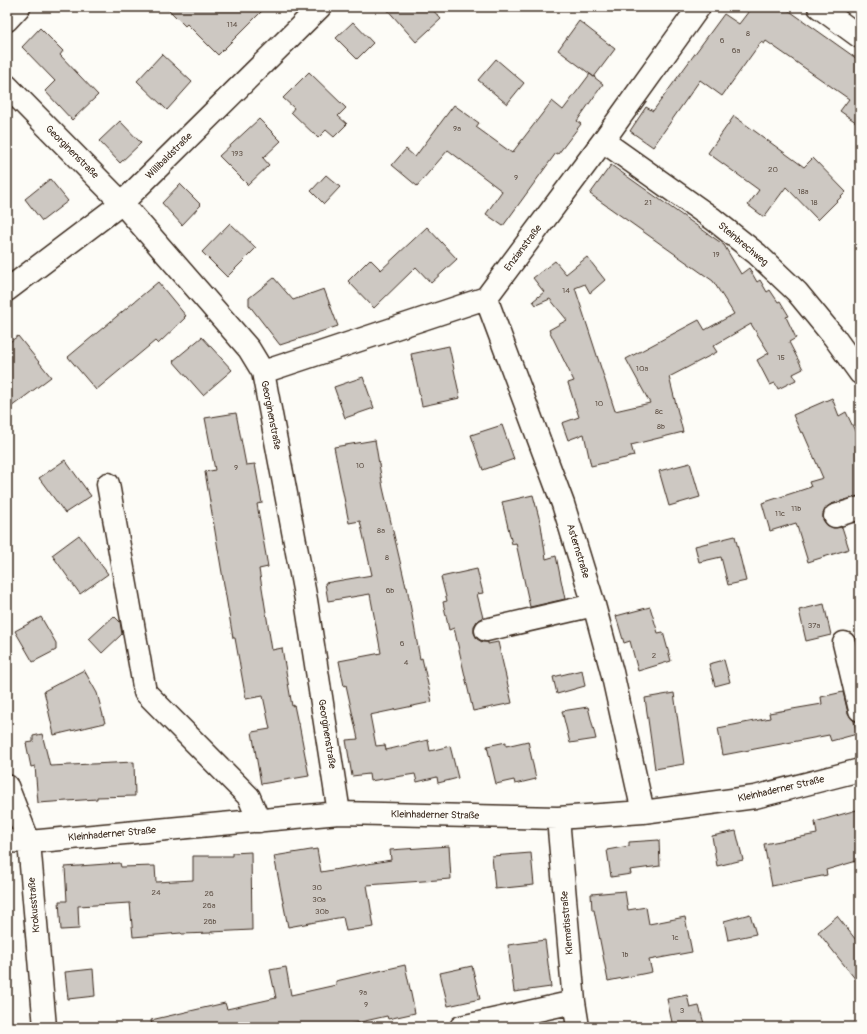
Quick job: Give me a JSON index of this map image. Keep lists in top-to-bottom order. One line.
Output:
{"streets":{"street":["Georginenstraße","Willibaldstraße","Steinbrechweg","Enzianstraße","Asternstraße","Kleinhaderner Straße","Krokusstraße","Klematisstraße"]},"crossings":[["Georginenstraße","Willibaldstraße"],["Georginenstraße","Kleinhaderner Straße"],["Steinbrechweg","Enzianstraße"],["Enzianstraße","Asternstraße"],["Asternstraße","Kleinhaderner Straße"],["Kleinhaderner Straße","Krokusstraße"],["Kleinhaderner Straße","Klematisstraße"]],"house_numbers":["114","8","6","6a","9a","193","20","9","18a","21","18","19","14","15","10a","10","8c","8b","10","9","11b","11c","8a","8","6b","37a","6","2","4","30","24","26","30a","26a","30b","26b","1c","1b","9a","9","3"]}
